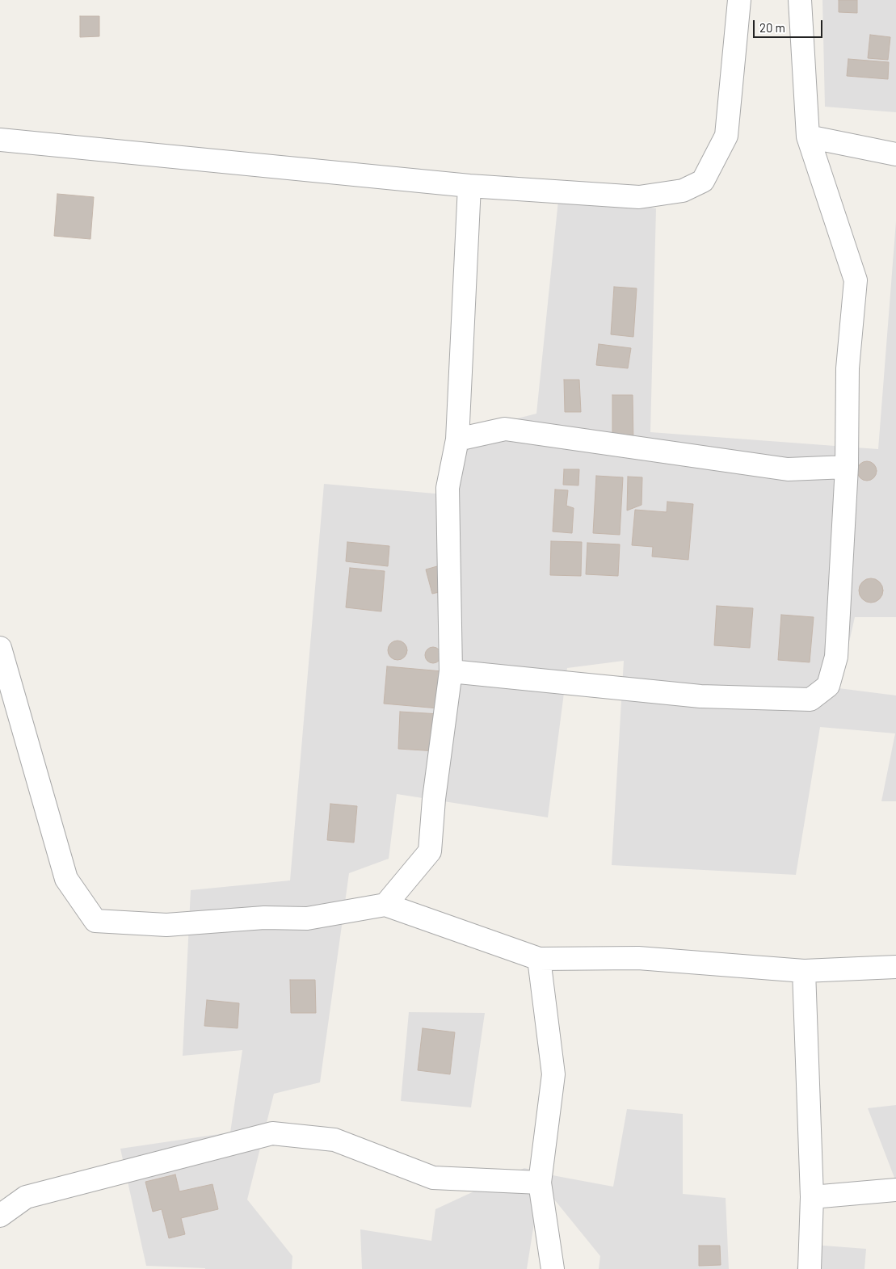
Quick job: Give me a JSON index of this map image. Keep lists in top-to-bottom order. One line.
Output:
{"scale_bar":"20 m"}
